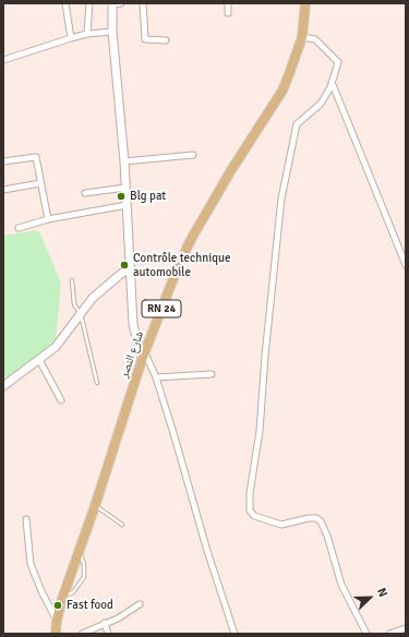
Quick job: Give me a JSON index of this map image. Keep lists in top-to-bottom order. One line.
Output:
{"streets":{"main road":["RN 24","شارع النصر"]},"places":["Blg pat","Contrôle technique automobile","Fast food"],"north":"top right"}
